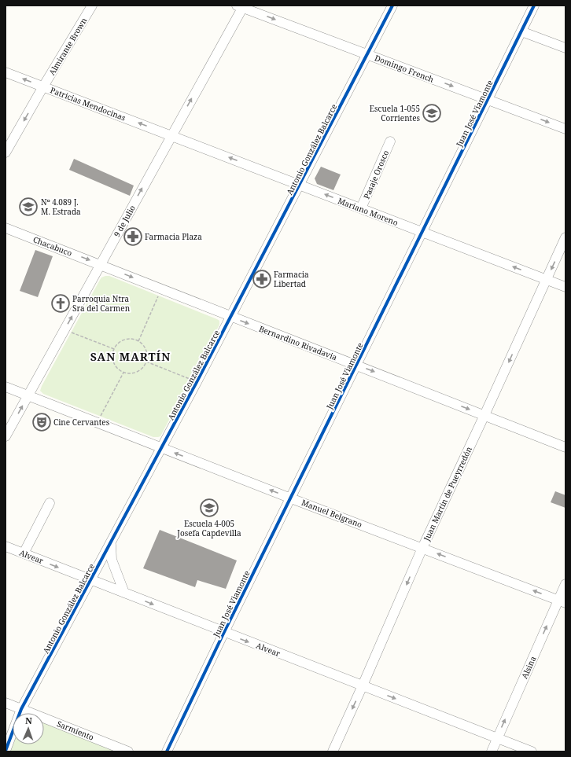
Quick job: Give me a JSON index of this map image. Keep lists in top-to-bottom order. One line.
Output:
{"streets":{"street":["Almirante Brown","Domingo French","Patricias Mendocinas","Juan José Viamonte","Antonio González Balcarce","Pasaje Orosco","Mariano Moreno","9 de Julio","Chacabuco","Bernardino Rivadavia","Juan Martín de Pueyrredón","Manuel Belgrano","Alvear","Alsina","Sarmiento"]},"crossings":[["Almirante Brown","Patricias Mendocinas"],["Domingo French","Juan José Viamonte"],["Domingo French","Antonio González Balcarce"],["Domingo French","9 de Julio"],["Patricias Mendocinas","Mariano Moreno"],["Patricias Mendocinas","9 de Julio"],["Juan José Viamonte","Mariano Moreno"],["Juan José Viamonte","Bernardino Rivadavia"],["Juan José Viamonte","Manuel Belgrano"],["Juan José Viamonte","Alvear"],["Antonio González Balcarce","Mariano Moreno"],["Antonio González Balcarce","Bernardino Rivadavia"],["Antonio González Balcarce","Manuel Belgrano"],["Antonio González Balcarce","Alvear"],["Antonio González Balcarce","Sarmiento"],["Pasaje Orosco","Mariano Moreno"],["Mariano Moreno","9 de Julio"],["Mariano Moreno","Juan Martín de Pueyrredón"],["9 de Julio","Chacabuco"],["9 de Julio","Bernardino Rivadavia"],["9 de Julio","Manuel Belgrano"],["Chacabuco","Bernardino Rivadavia"],["Bernardino Rivadavia","Juan Martín de Pueyrredón"],["Juan Martín de Pueyrredón","Manuel Belgrano"],["Juan Martín de Pueyrredón","Alvear"],["Manuel Belgrano","Alsina"],["Alvear","Alsina"]],"one_way":["Almirante Brown","Domingo French","Patricias Mendocinas","Mariano Moreno","9 de Julio","Chacabuco","Bernardino Rivadavia","Juan Martín de Pueyrredón","Manuel Belgrano","Alvear","Alsina"],"districts":["SAN MARTÍN"],"places":{"school or university":["Escuela 1-055 Corrientes","Nº 4.089 J. M. Estrada","Escuela 4-005 Josefa Capdevilla"],"pharmacy":["Farmacia Plaza","Farmacia Libertad"],"church":["Parroquia Ntra Sra del Carmen"],"theatre":["Cine Cervantes"]},"north":"top"}
